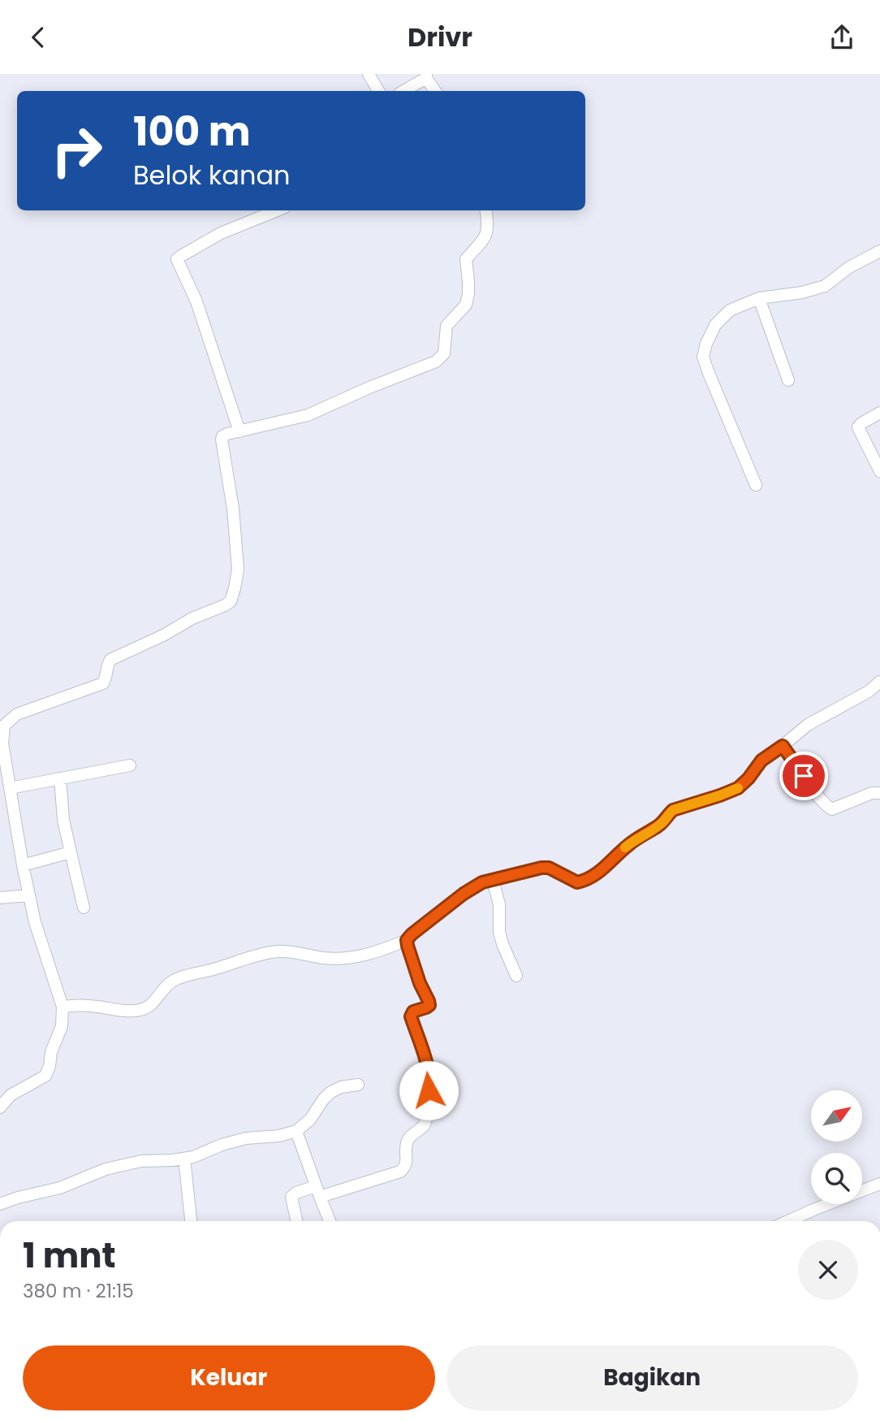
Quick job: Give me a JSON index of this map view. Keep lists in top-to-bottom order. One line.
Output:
{"north":"top right","page":{"header":"Drivr","turn":["100 m","Belok kanan"],"heading":["1 mnt","380 m · 21:15"],"buttons":["Keluar","Bagikan"]}}
